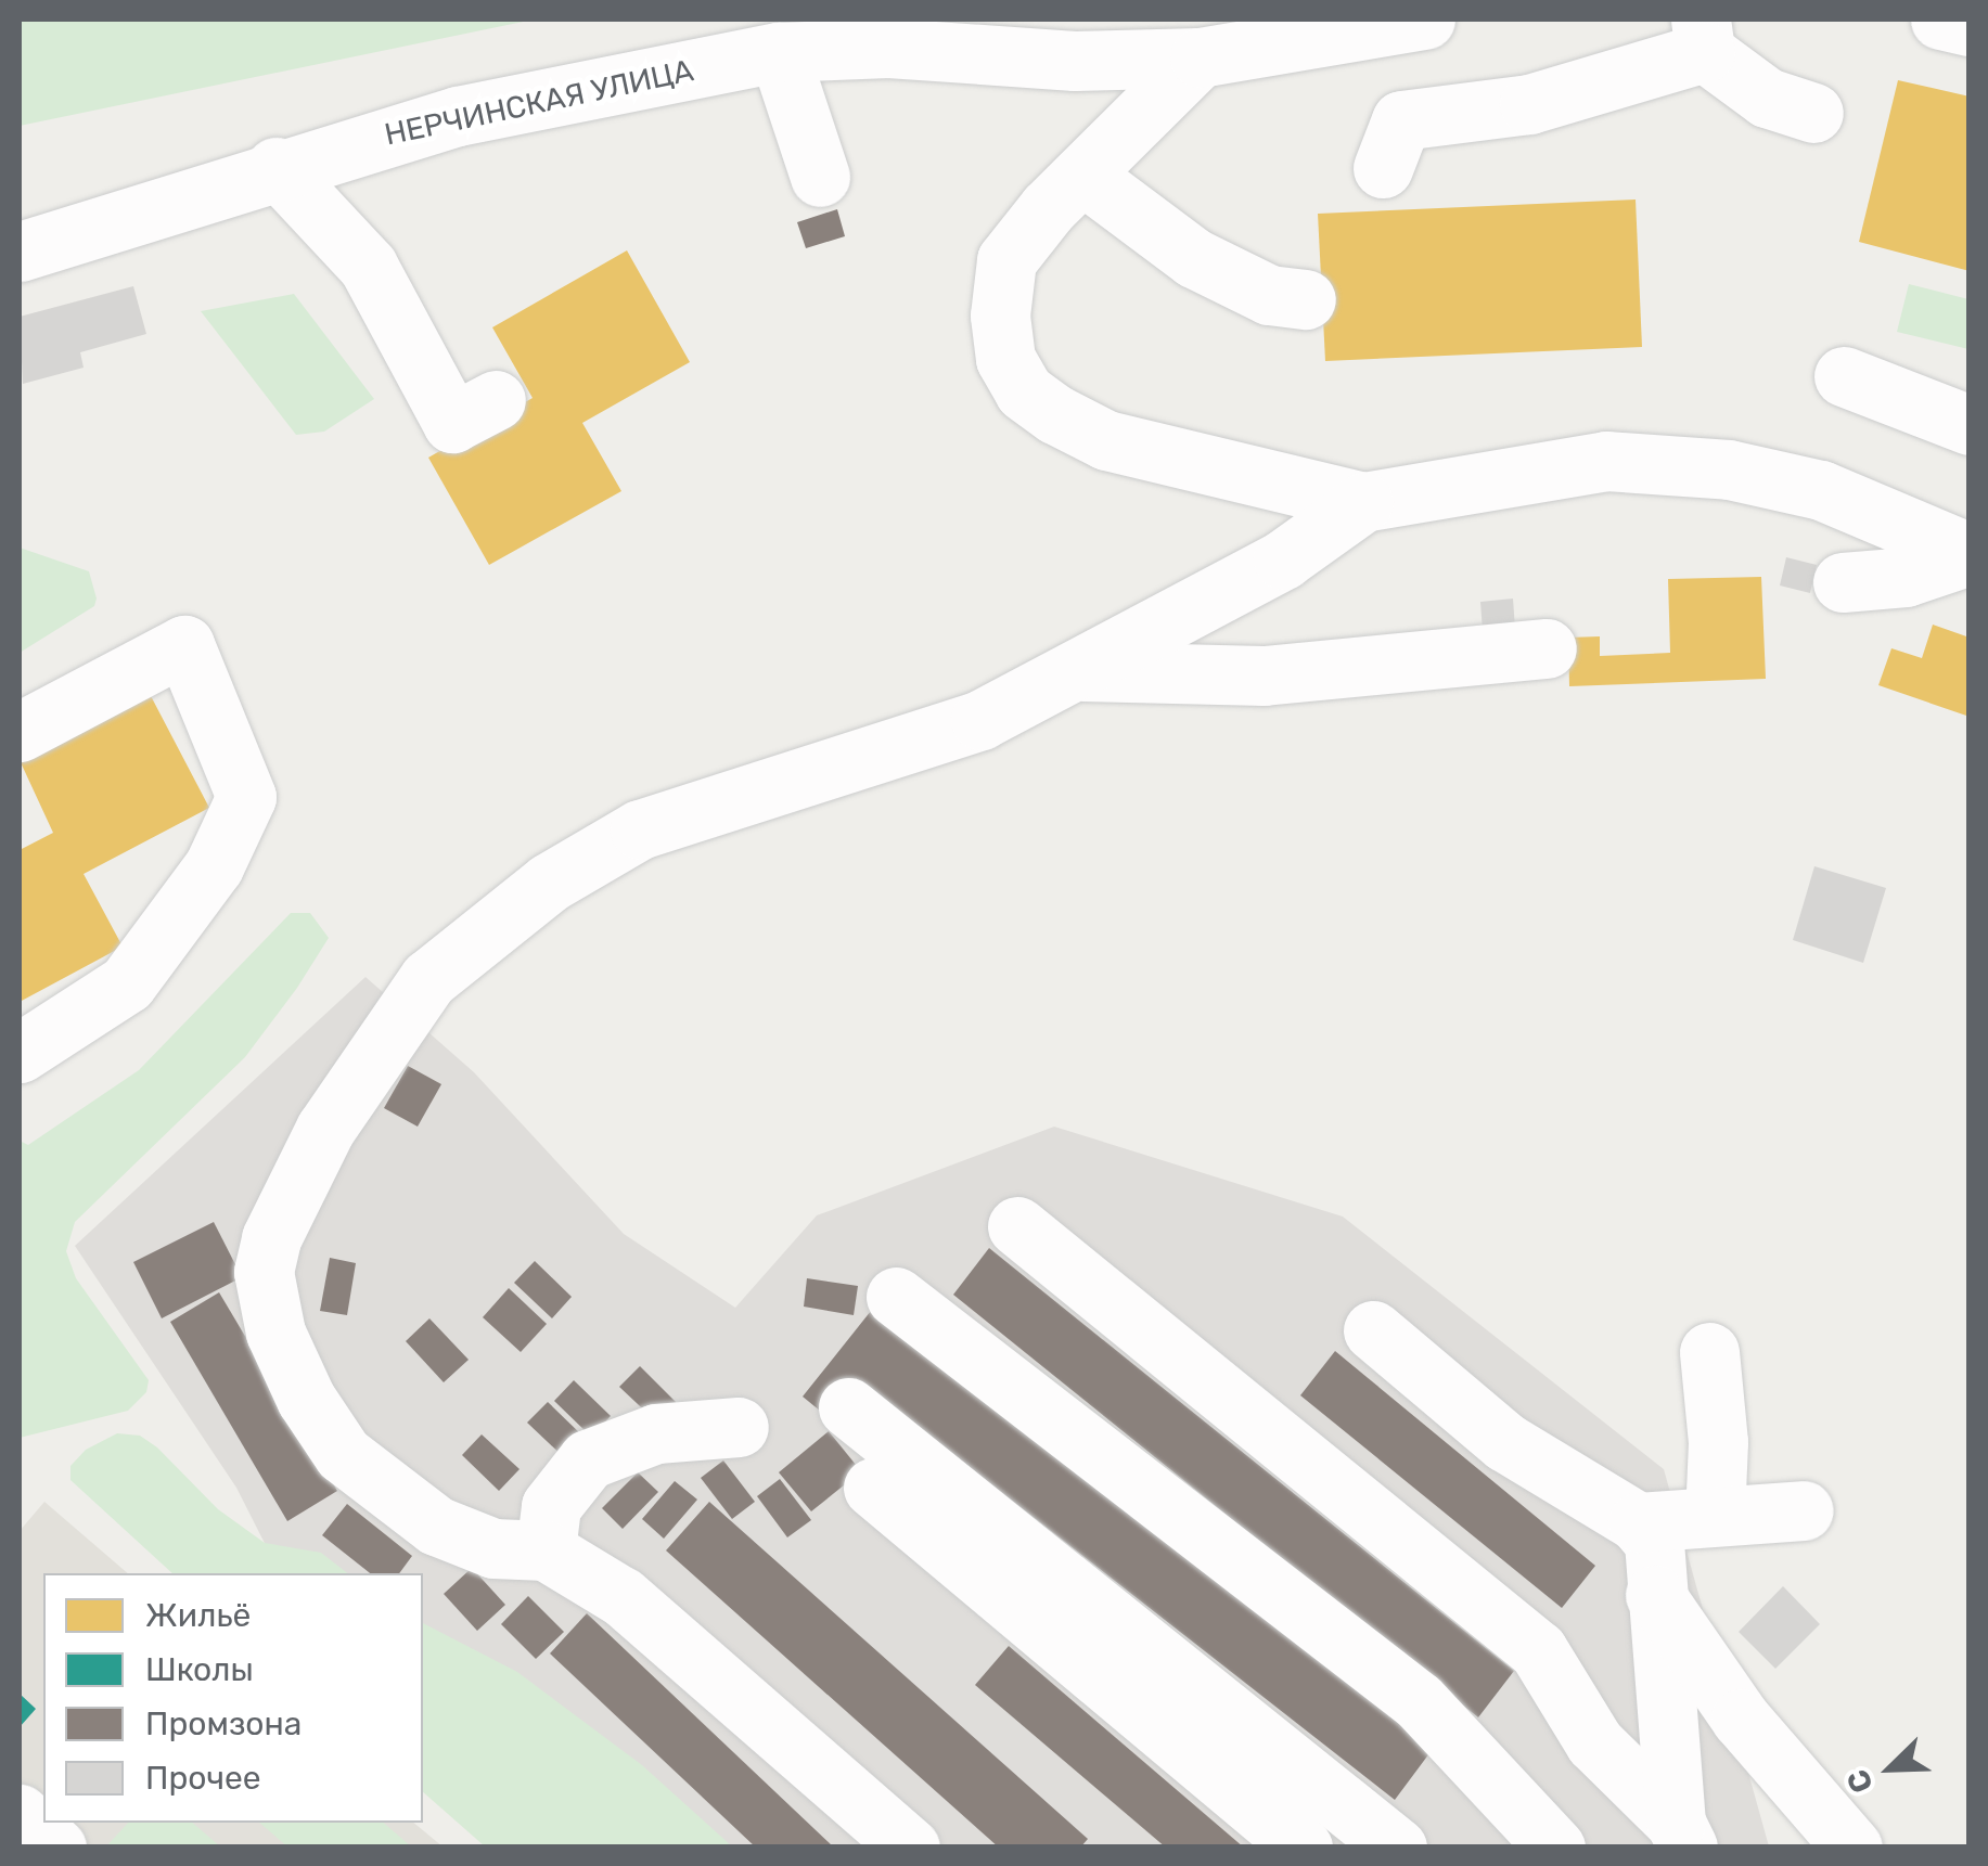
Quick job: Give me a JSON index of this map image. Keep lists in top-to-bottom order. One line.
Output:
{"streets":{"street":["НЕРЧИНСКАЯ УЛИЦА"]},"legend":["Жильё","Школы","Промзона","Прочее"],"north":"bottom left"}
